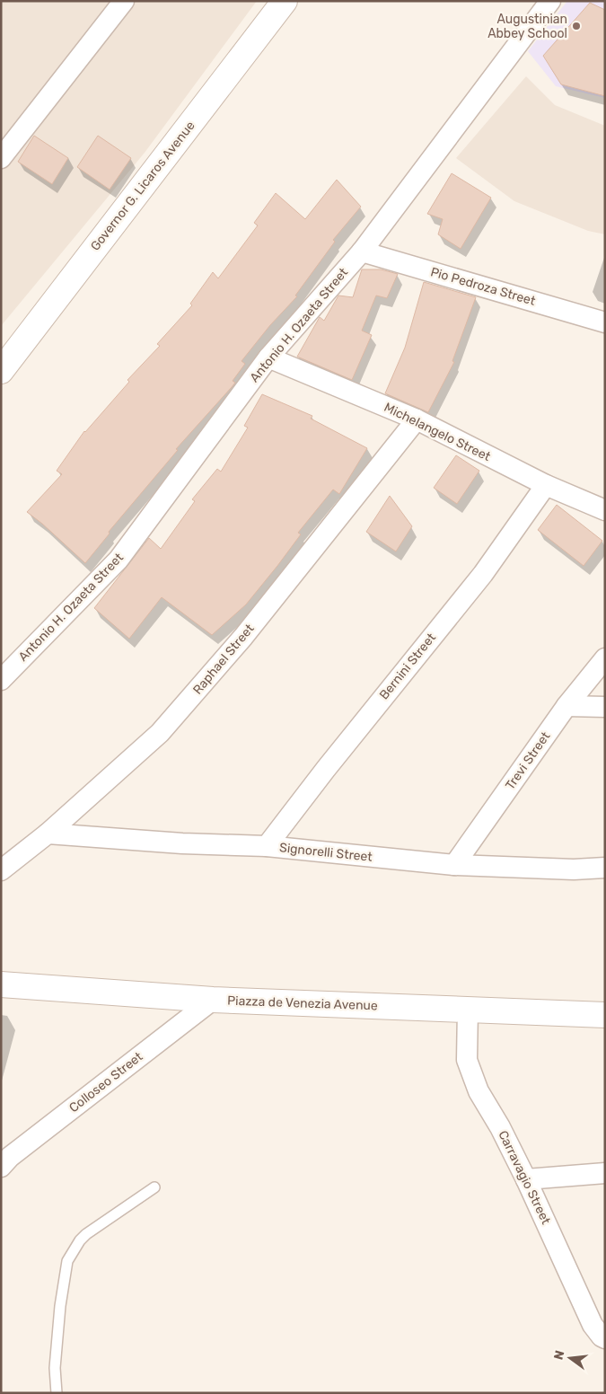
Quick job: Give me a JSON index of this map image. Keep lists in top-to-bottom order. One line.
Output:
{"streets":{"street":["Governor G. Licaros Avenue","Pio Pedroza Street","Antonio H. Ozaeta Street","Michelangelo Street","Raphael Street","Bernini Street","Trevi Street","Signorelli Street","Piazza de Venezia Avenue","Colloseo Street","Carravagio Street"]},"crossings":[["Pio Pedroza Street","Antonio H. Ozaeta Street"],["Antonio H. Ozaeta Street","Michelangelo Street"],["Michelangelo Street","Raphael Street"],["Michelangelo Street","Bernini Street"],["Raphael Street","Signorelli Street"],["Bernini Street","Signorelli Street"],["Trevi Street","Signorelli Street"],["Piazza de Venezia Avenue","Colloseo Street"],["Piazza de Venezia Avenue","Carravagio Street"]],"places":["Augustinian Abbey School"],"north":"left"}
